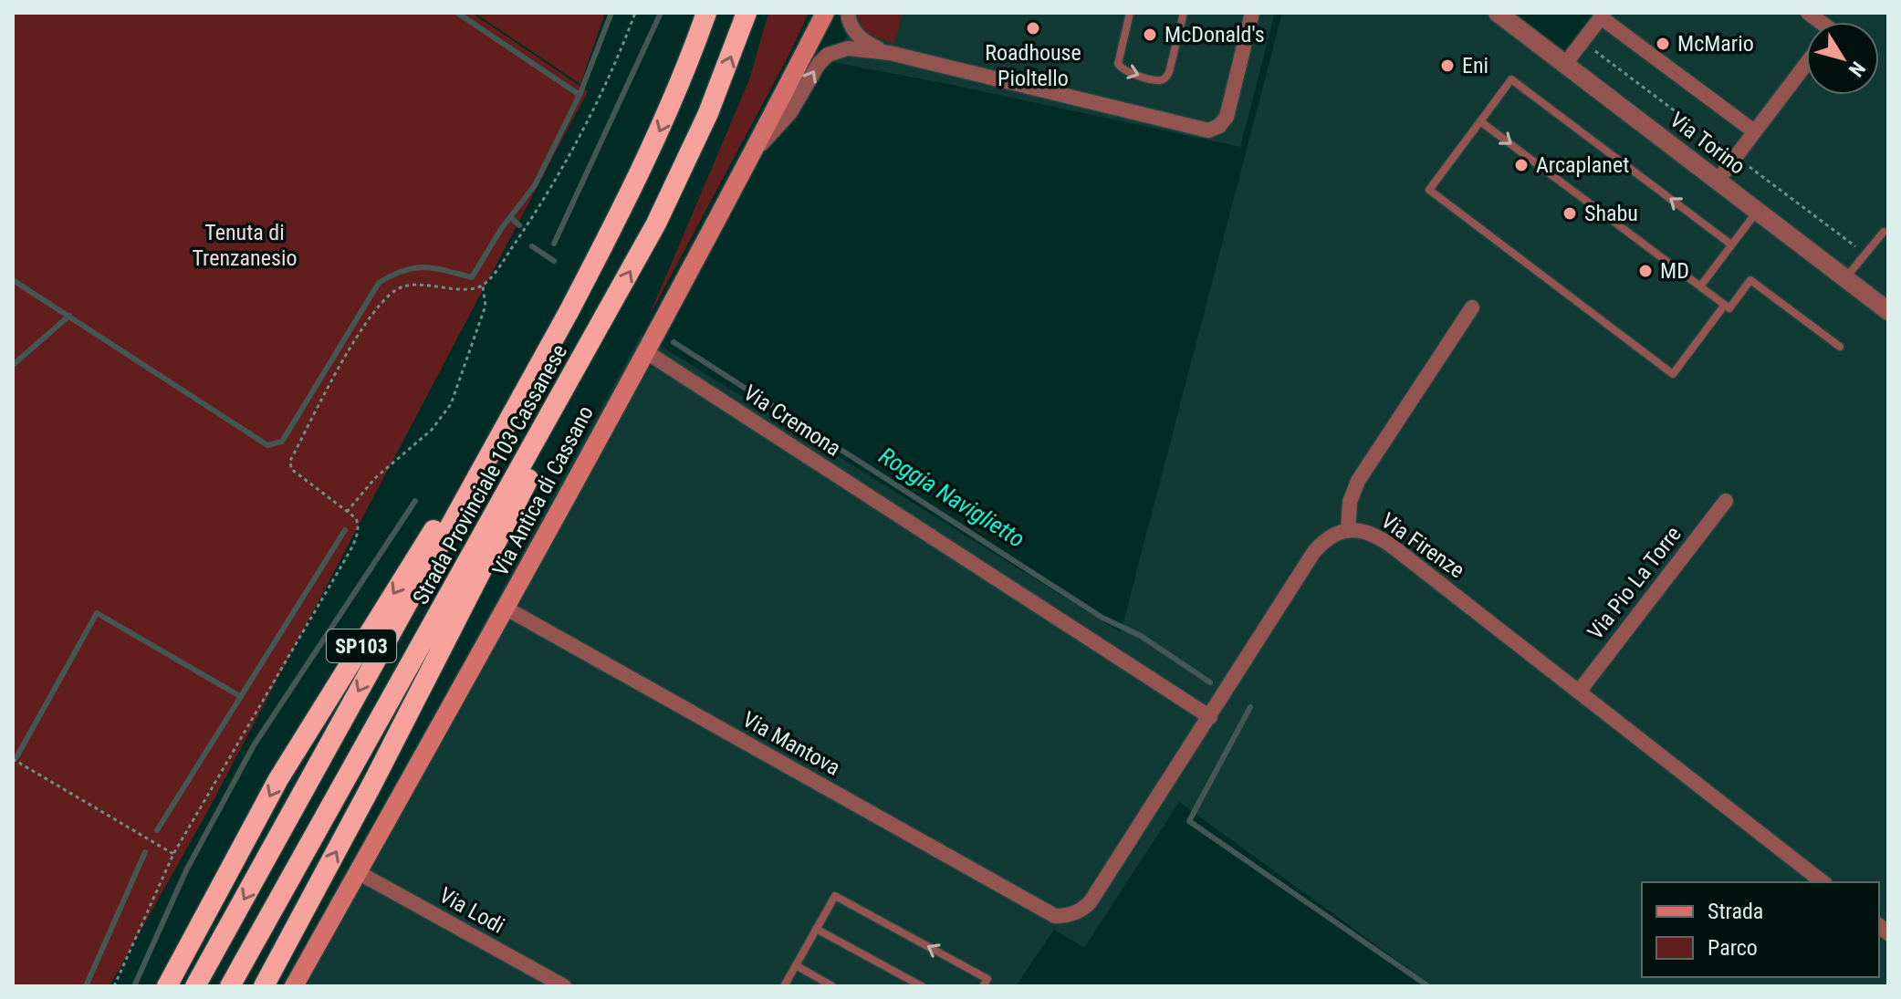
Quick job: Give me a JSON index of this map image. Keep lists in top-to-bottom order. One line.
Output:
{"streets":{"highway":["Strada Provinciale 103 Cassanese","SP103"],"main road":["Via Antica di Cassano"],"street":["Via Torino","Via Cremona","Via Firenze","Via Pio La Torre","Via Mantova","Via Lodi"]},"crossings":[["Via Cremona","Via Antica di Cassano"],["Via Cremona","Via Firenze"],["Strada Provinciale 103 Cassanese","SP103"],["Via Antica di Cassano","Via Mantova"],["Via Antica di Cassano","Via Lodi"],["Via Firenze","Via Pio La Torre"],["Via Firenze","Via Mantova"]],"water":["Roggia Naviglietto"],"parks":["Tenuta di Trenzanesio"],"places":["Roadhouse Pioltello","McDonald's","McMario","Eni","Arcaplanet","Shabu","MD"],"legend":["Strada","Parco"],"north":"bottom right"}
